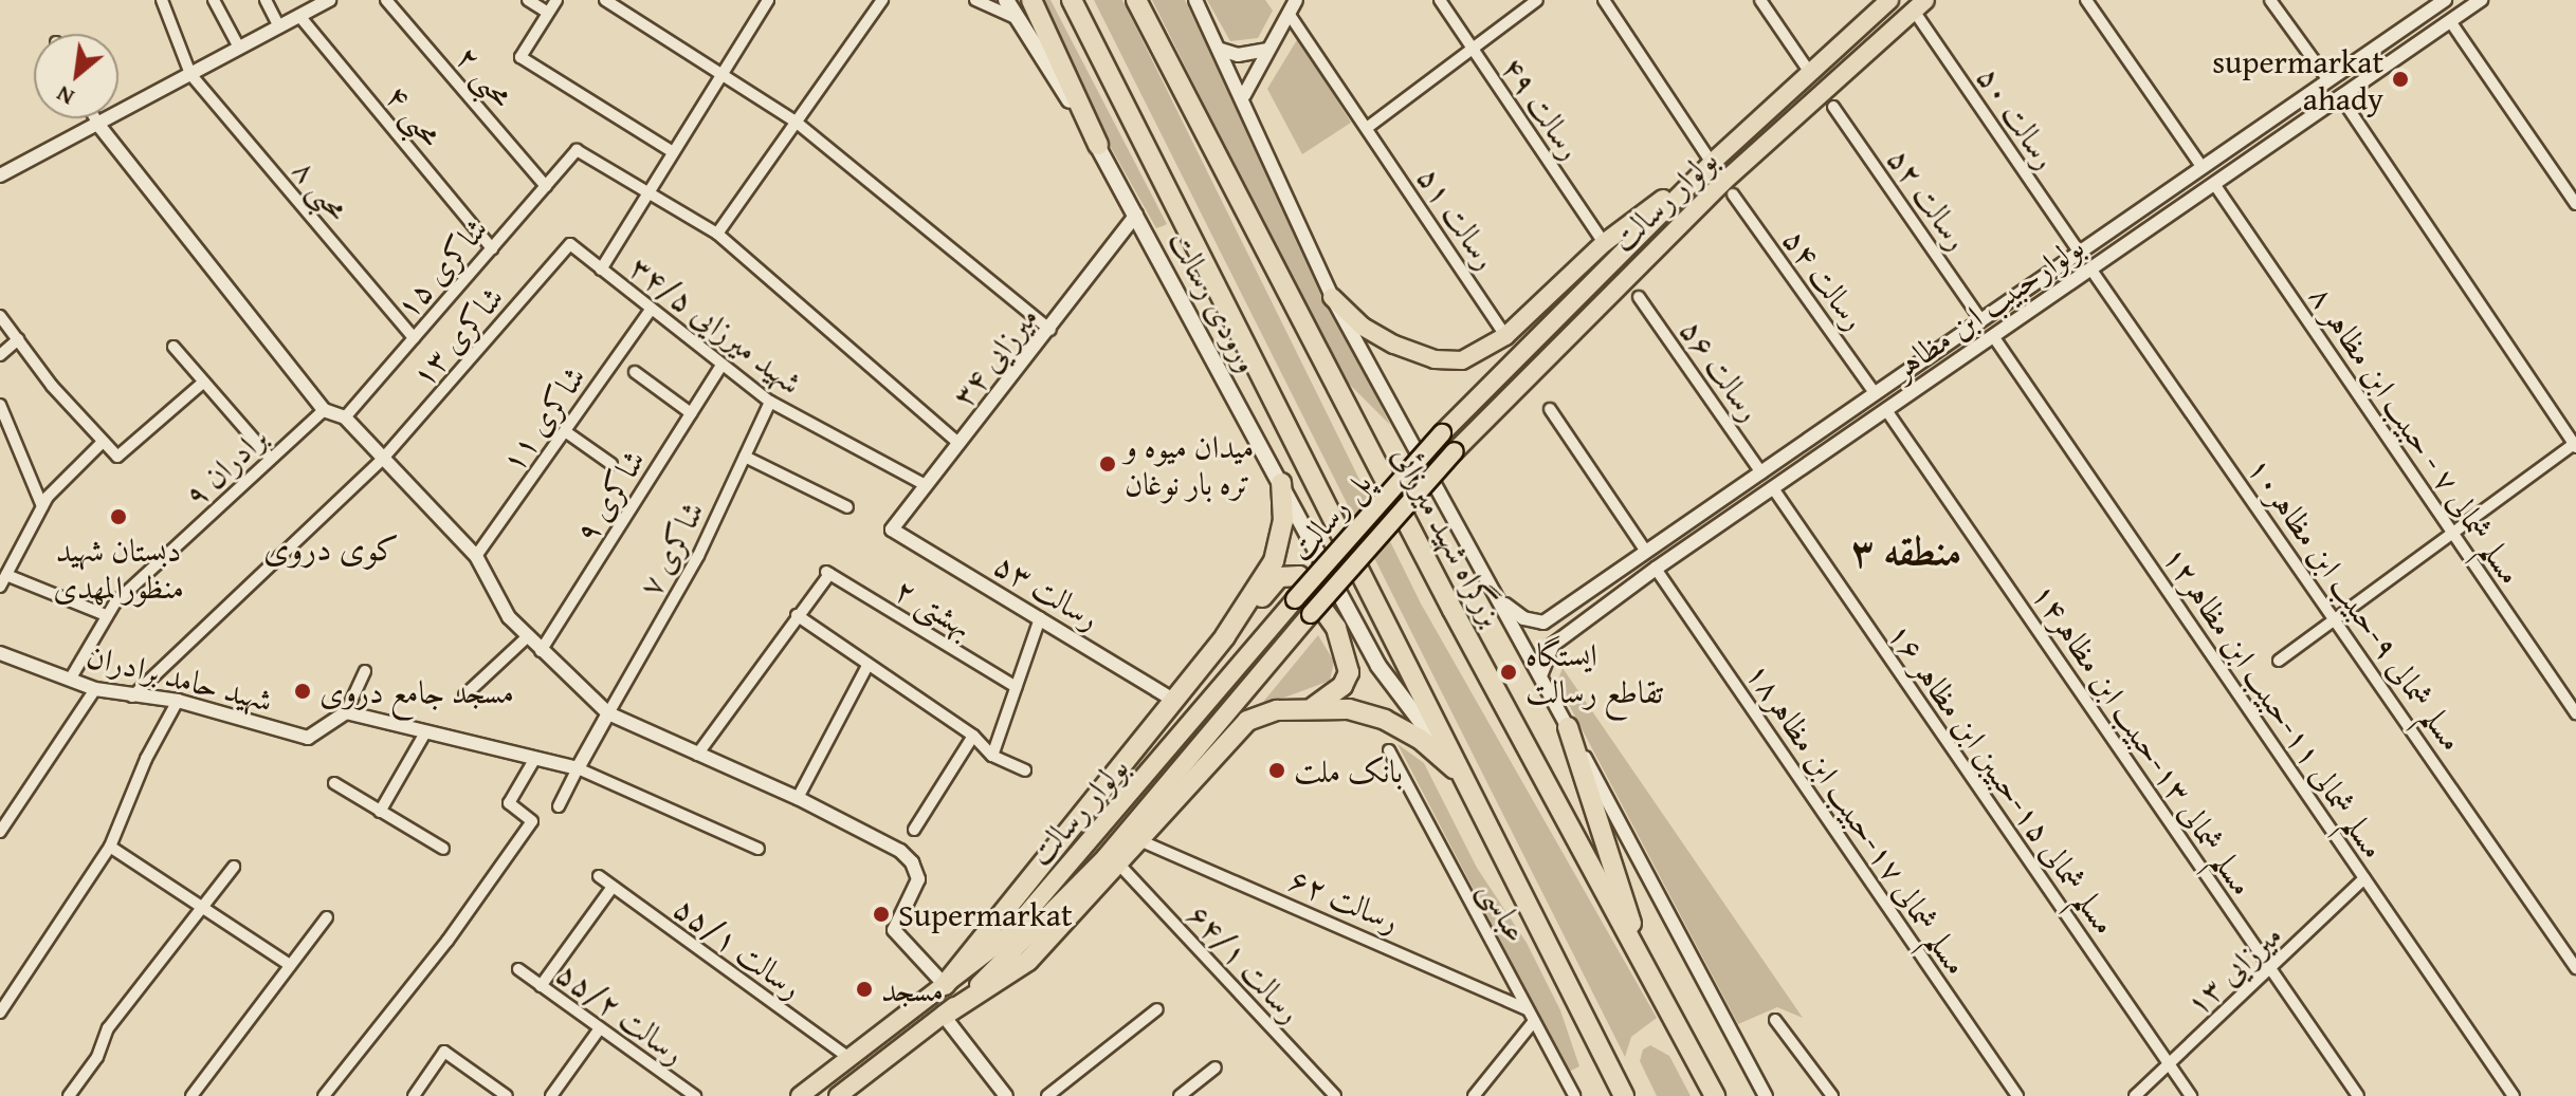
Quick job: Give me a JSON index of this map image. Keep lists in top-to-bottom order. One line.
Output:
{"streets":{"highway":["بزرگراه شهید میرزائی"],"main road":["بولوار رسالت","ورودی رسالت","پل رسالت"],"street":["محبی ۲","رسالت ۴۹","محبی ۴","رسالت ۵۰","محبی ۸","رسالت ۵۲","رسالت ۵۱","شاکری ۱۵","رسالت ۵۴","بولوارحبیب ابن مظاهر","شهید میرزایی ۳۴/۵","شاکری ۱۳","میرزایی ۳۴","رسالت ۵۶","شاکری ۱۱","مسلم شمالی ۷ - حبیب ابن مظاهر ۸","برادران ۹","شاکری ۹","شاکری ۷","رسالت ۵۳","مسلم شمالی ۹-حبیب ابن مظاهر۱۰","بهشتی ۲","شهید حامد برادران","مسلم شمالی ۱۱-حبیب ابن مظاهر۱۲","مسلم شمالی ۱۳-حبیب ابن مظاهر۱۴","مسلم شمالی ۱۵-حبیبن ابن مظاهر ۱۶","مسلم شمالی ۱۷-حبیب ابن مظاهر۱۸","رسالت ۶۲","عباسی","رسالت ۵۵/۱","رسالت ۶۴/۱","میرزایی ۱۳","رسالت ۵۵/۲"]},"crossings":[["محبی ۲","شاکری ۱۵"],["محبی ۴","شاکری ۱۵"],["رسالت ۵۰","بولوار رسالت"],["رسالت ۵۰","بولوارحبیب ابن مظاهر"],["محبی ۸","شاکری ۱۵"],["رسالت ۵۲","بولوارحبیب ابن مظاهر"],["بولوار رسالت","پل رسالت"],["بولوار رسالت","رسالت ۵۵/۱"],["رسالت ۵۴","بولوارحبیب ابن مظاهر"],["ورودی رسالت","میرزایی ۳۴"],["بولوارحبیب ابن مظاهر","رسالت ۵۶"],["بولوارحبیب ابن مظاهر","مسلم شمالی ۷ - حبیب ابن مظاهر ۸"],["بولوارحبیب ابن مظاهر","مسلم شمالی ۹-حبیب ابن مظاهر۱۰"],["بولوارحبیب ابن مظاهر","مسلم شمالی ۱۱-حبیب ابن مظاهر۱۲"],["بولوارحبیب ابن مظاهر","مسلم شمالی ۱۳-حبیب ابن مظاهر۱۴"],["بولوارحبیب ابن مظاهر","مسلم شمالی ۱۵-حبیبن ابن مظاهر ۱۶"],["بولوارحبیب ابن مظاهر","مسلم شمالی ۱۷-حبیب ابن مظاهر۱۸"],["شهید میرزایی ۳۴/۵","شاکری ۱۳"],["شهید میرزایی ۳۴/۵","میرزایی ۳۴"],["شهید میرزایی ۳۴/۵","شاکری ۱۱"],["شهید میرزایی ۳۴/۵","شاکری ۹"],["شهید میرزایی ۳۴/۵","شاکری ۷"],["شاکری ۱۳","شهید حامد برادران"],["میرزایی ۳۴","رسالت ۵۳"],["برادران ۹","شهید حامد برادران"],["مسلم شمالی ۱۱-حبیب ابن مظاهر۱۲","میرزایی ۱۳"],["مسلم شمالی ۱۳-حبیب ابن مظاهر۱۴","میرزایی ۱۳"],["مسلم شمالی ۱۵-حبیبن ابن مظاهر ۱۶","میرزایی ۱۳"],["رسالت ۶۲","عباسی"]],"districts":["کوی دروی","منطقه ۳"],"places":["supermarkat ahady","میدان میوه و تره بار نوغان","دبستان شهید منظورالمهدی","ایستگاه تقاطع رسالت","مسجد جامع دروی","بانک ملت","Supermarkat","مسجد"],"north":"bottom left"}
